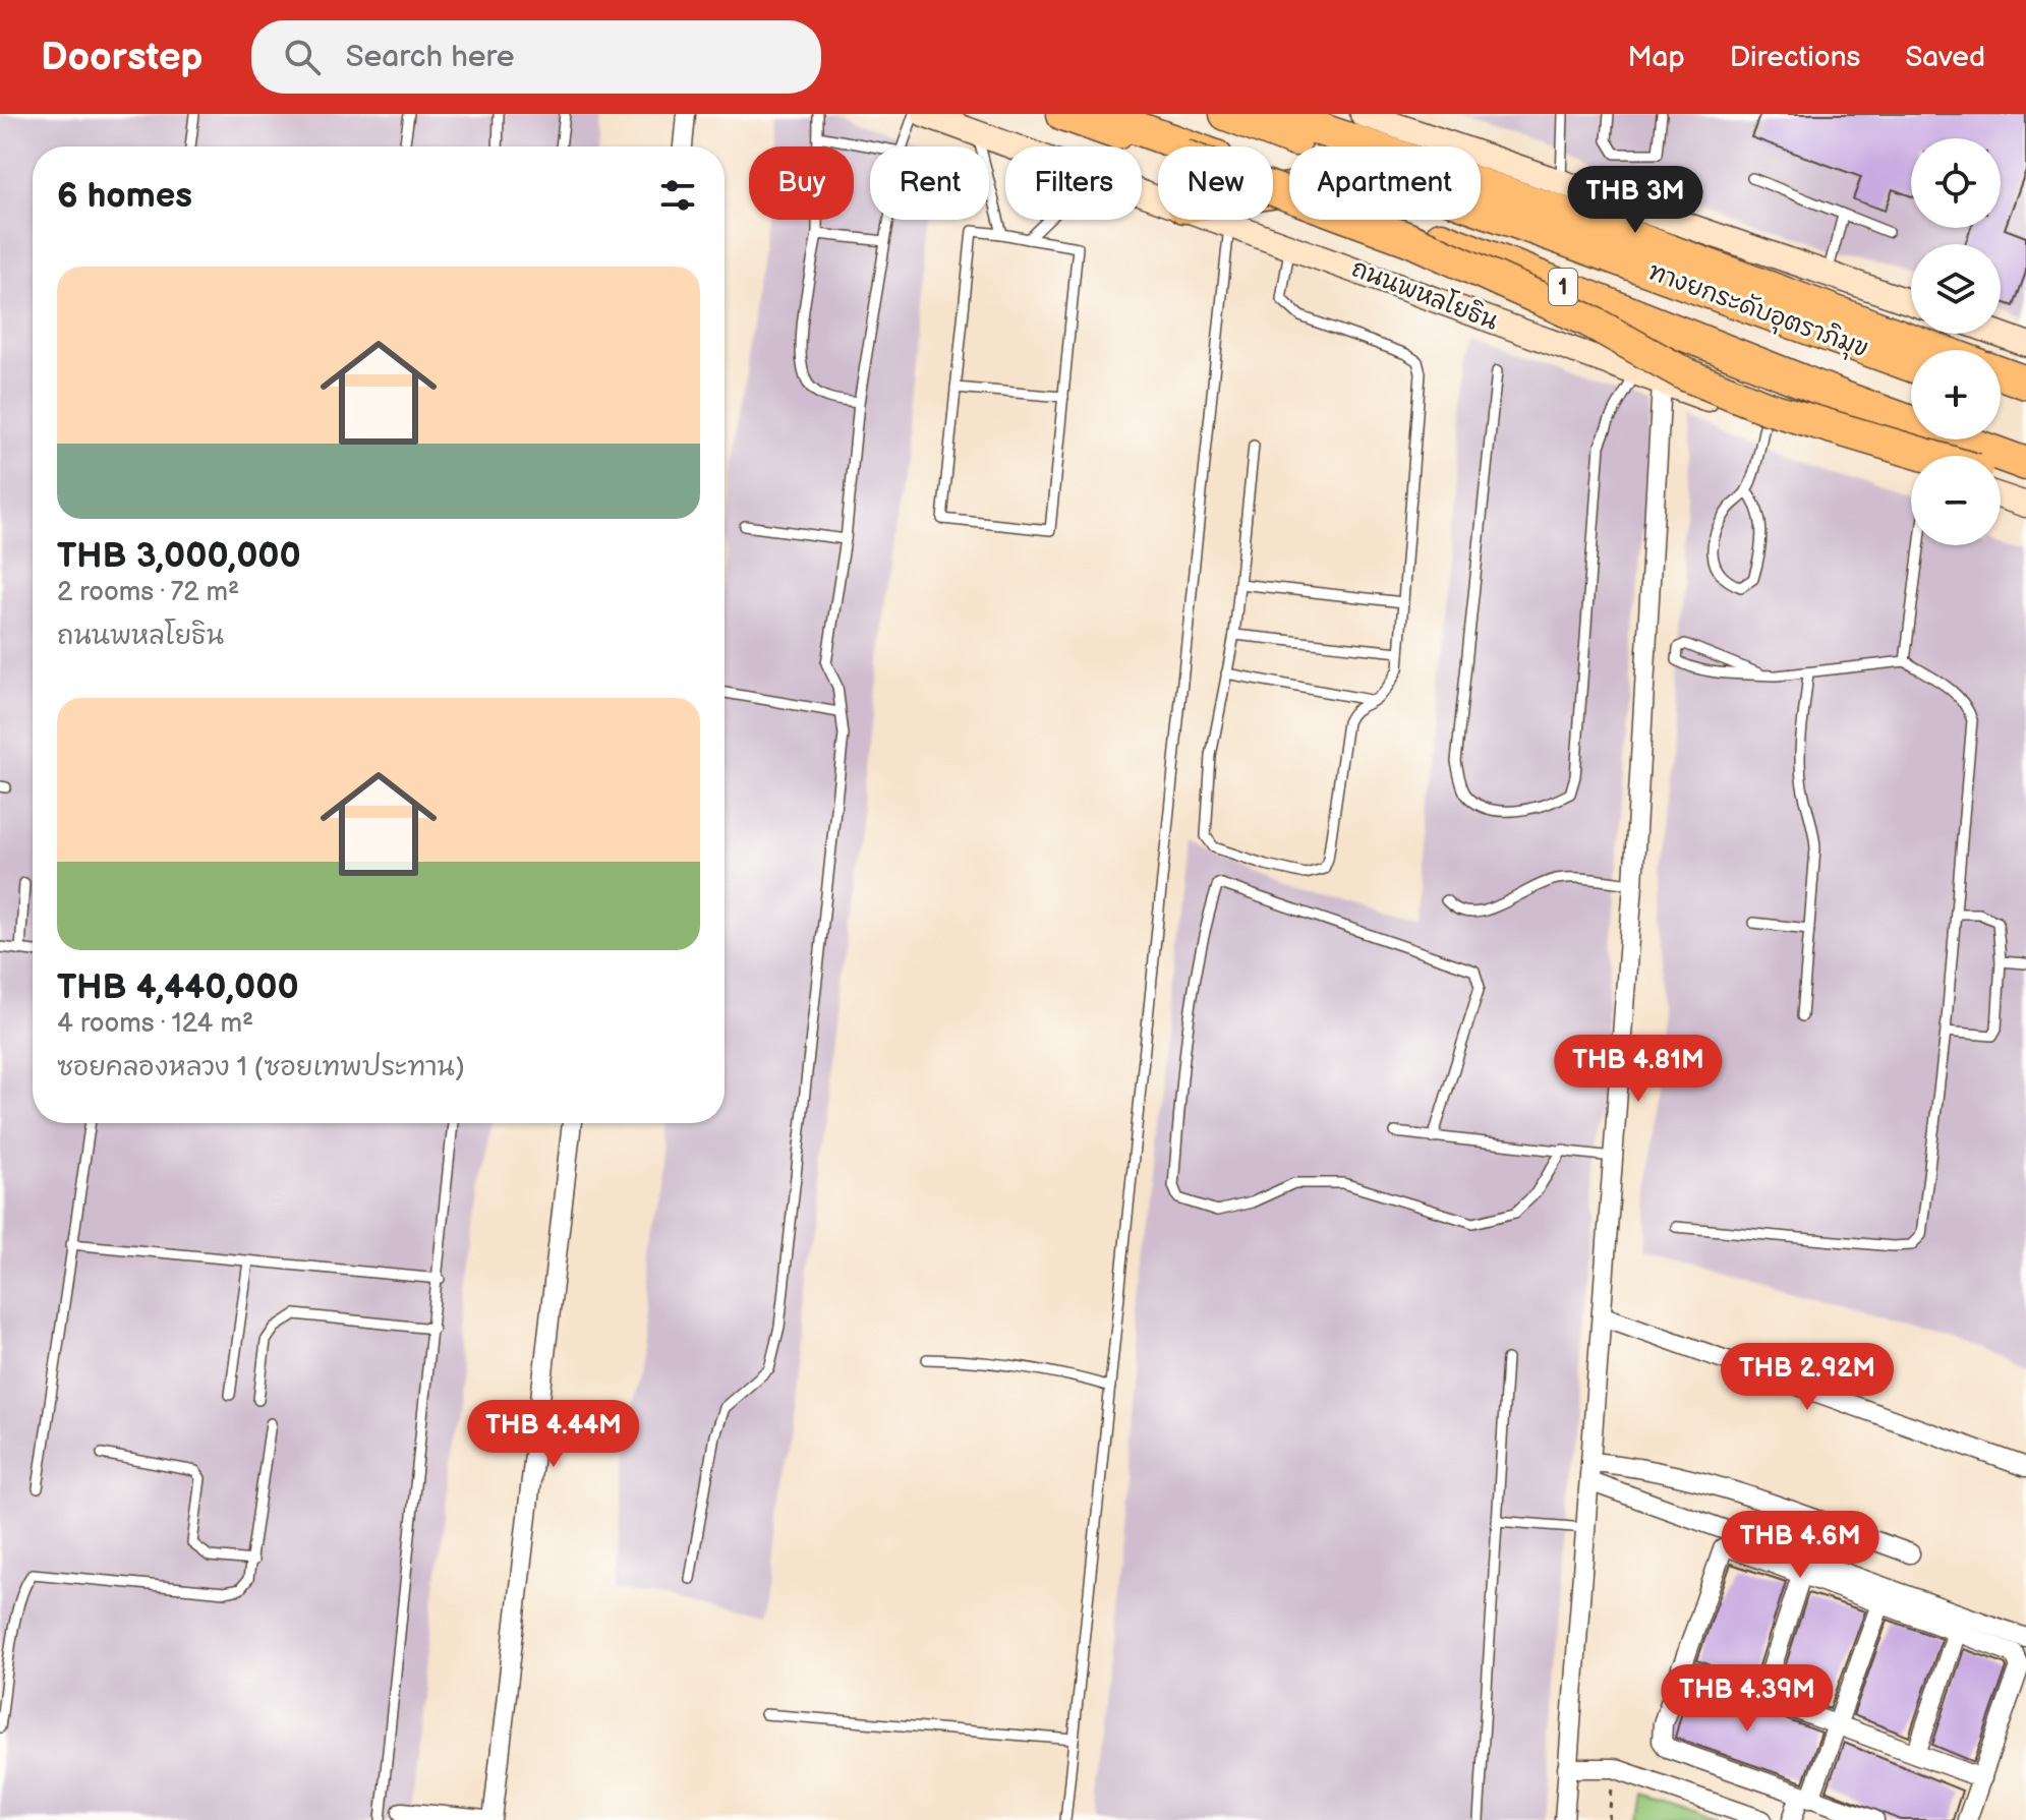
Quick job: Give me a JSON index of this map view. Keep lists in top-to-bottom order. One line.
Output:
{"streets":{"highway":["1","ทางยกระดับอุตราภิมุข"],"main road":["ถนนพหลโยธิน"]},"page":{"header":"Doorstep","search":"Search here","nav":["Map","Directions","Saved"],"map_buttons":["+","−"],"chip":["Buy","Rent","Filters","New","Apartment"],"heading":"6 homes","price":["THB 3M","THB 4.81M","THB 2.92M","THB 4.44M","THB 4.6M","THB 4.39M"],"list":[{"name":"THB 3,000,000","note":"2 rooms · 72 m² · ถนนพหลโยธิน"},{"name":"THB 4,440,000","note":"4 rooms · 124 m² · ซอยคลองหลวง 1 (ซอยเทพประทาน)"}]}}
